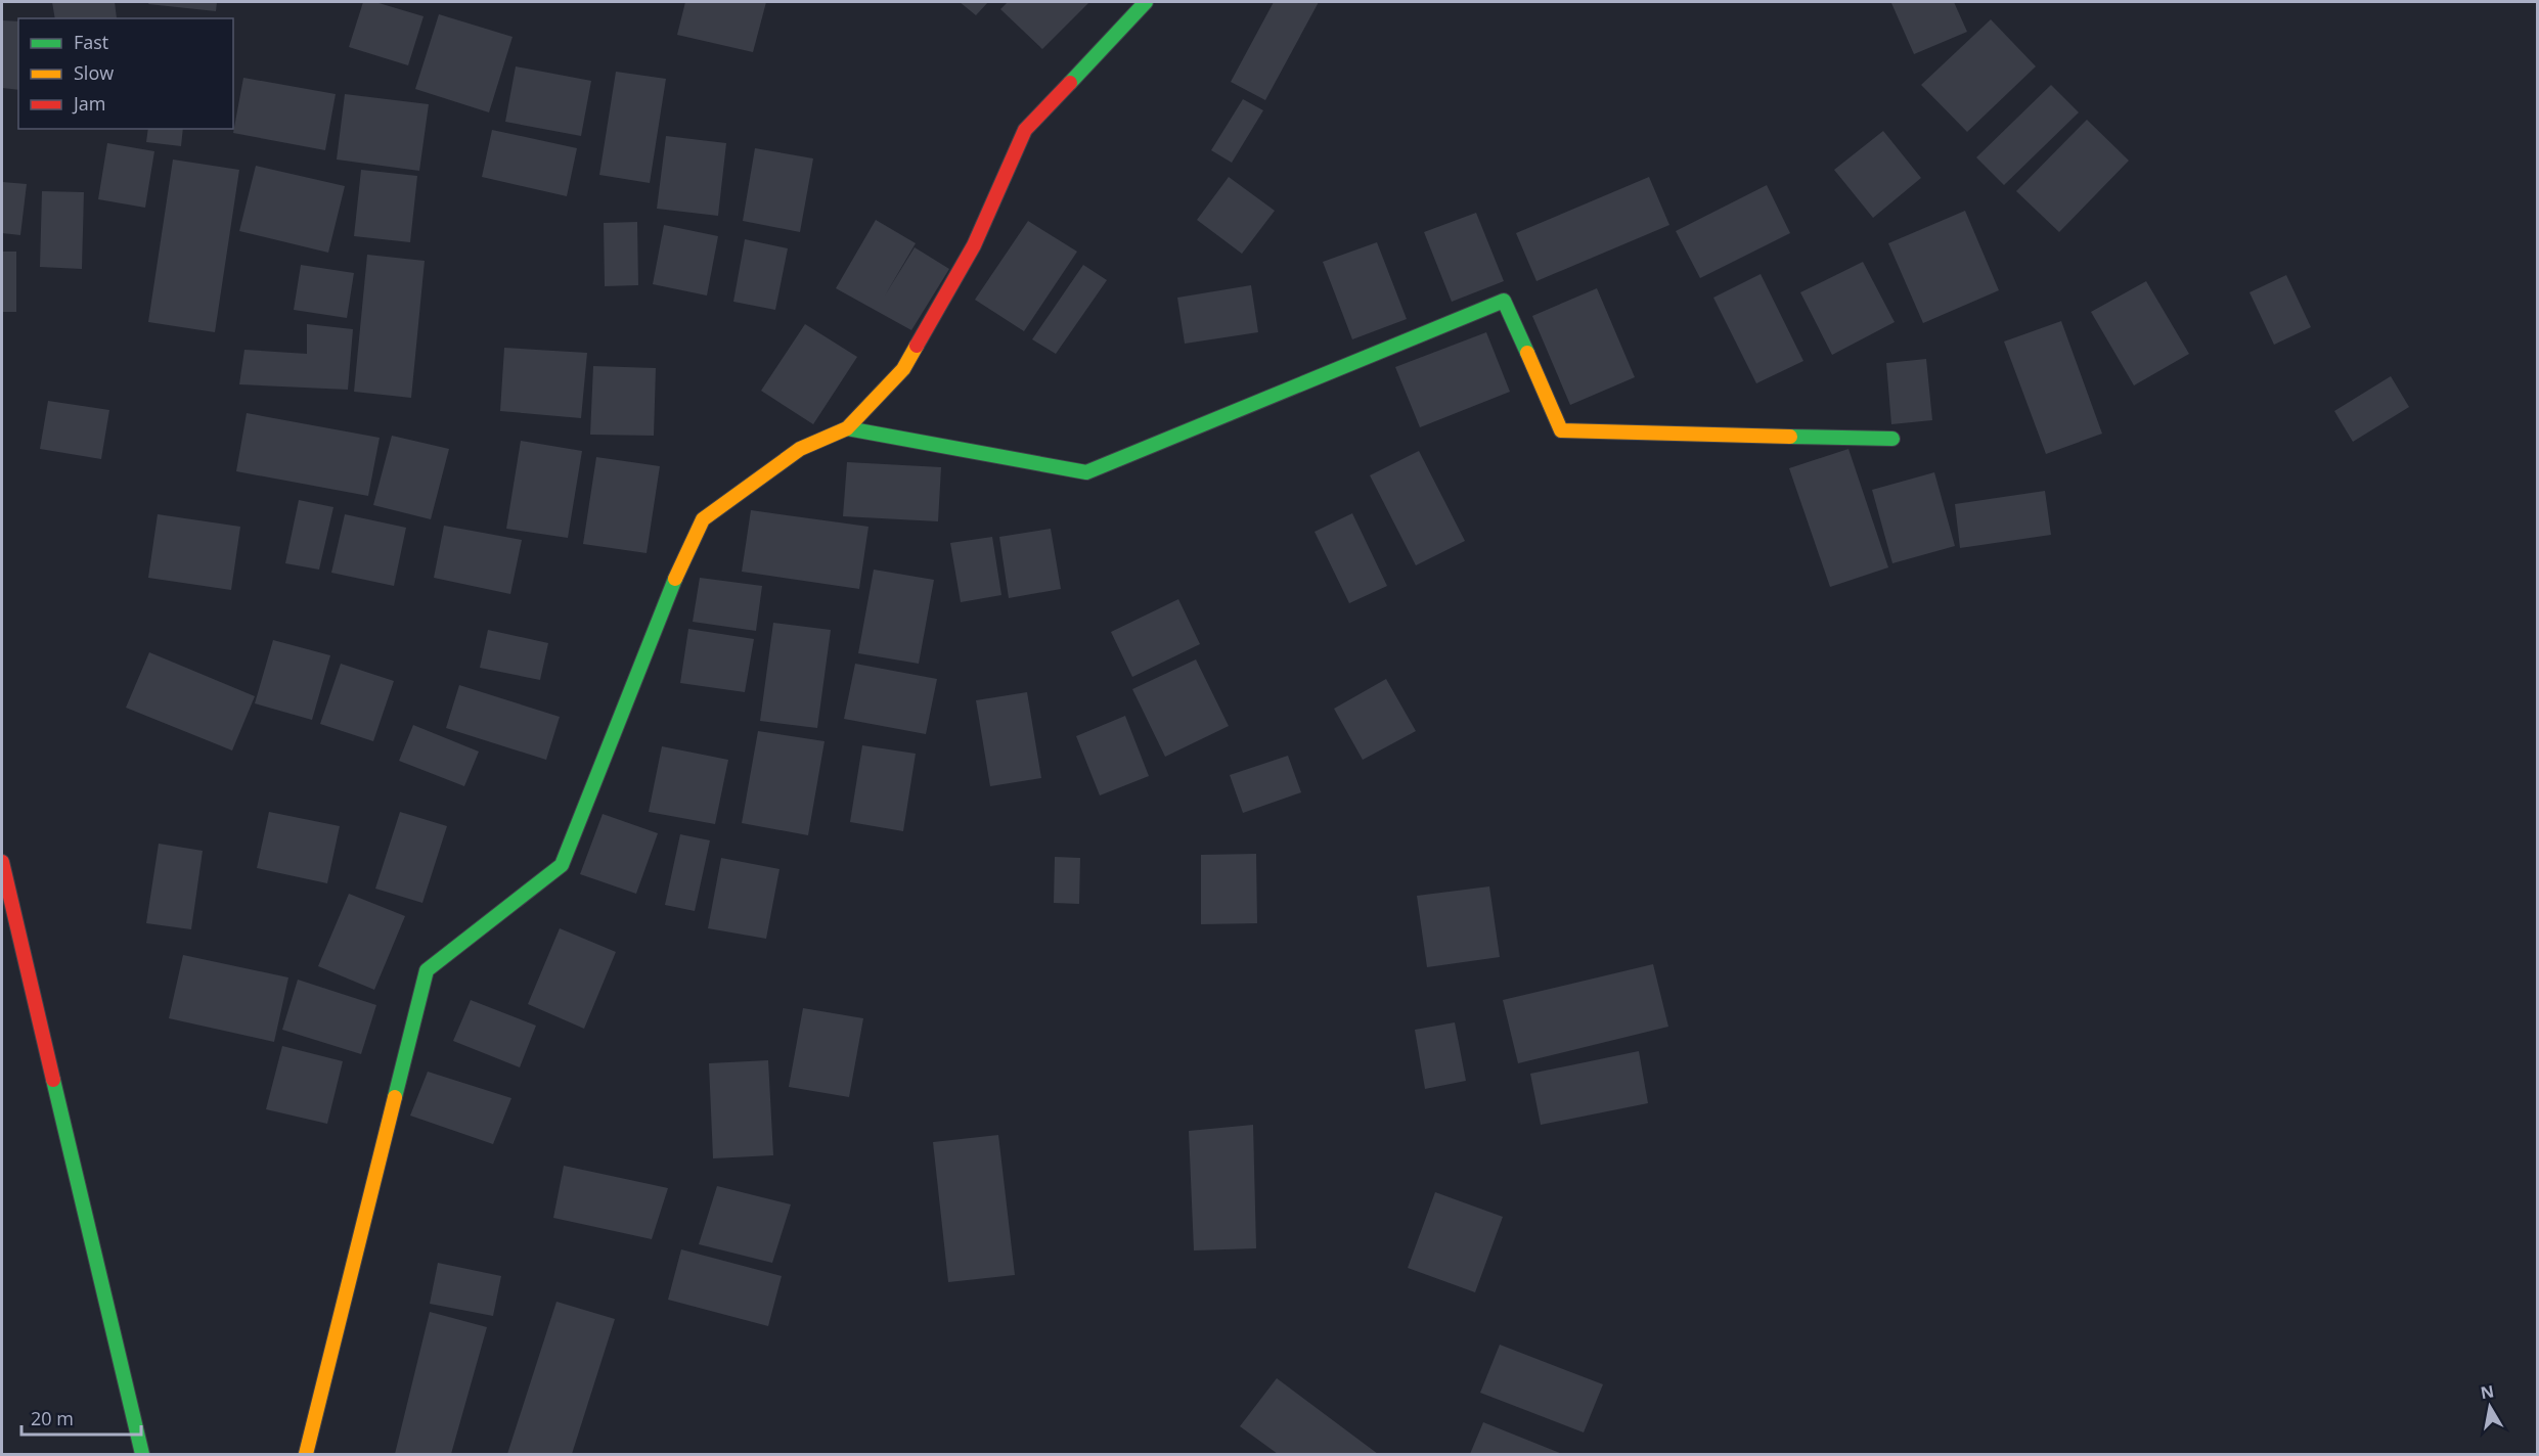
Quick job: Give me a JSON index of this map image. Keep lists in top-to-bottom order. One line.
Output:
{"legend":["Fast","Slow","Jam"],"scale_bar":"20 m","north":"top"}
